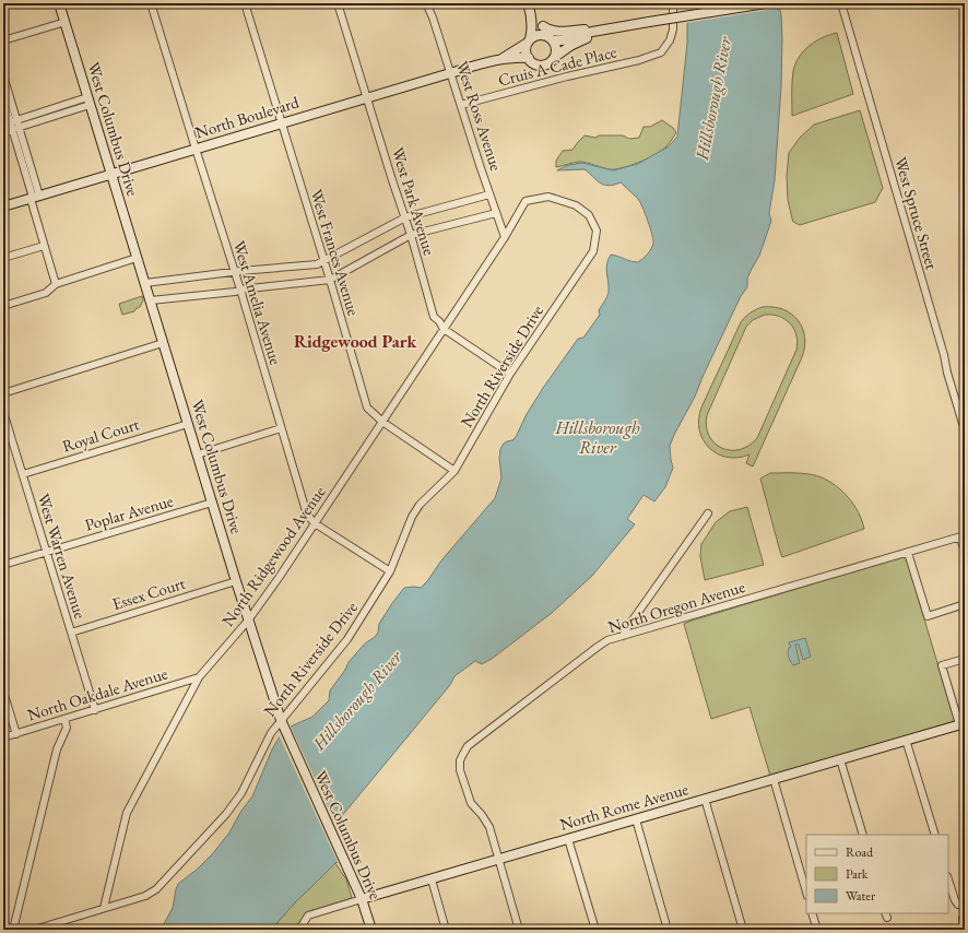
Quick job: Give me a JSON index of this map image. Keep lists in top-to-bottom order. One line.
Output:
{"streets":{"street":["Cruis A Cade Place","West Ross Avenue","North Boulevard","West Columbus Drive","West Park Avenue","West Spruce Street","West Frances Avenue","West Amelia Avenue","North Riverside Drive","Royal Court","Poplar Avenue","West Warren Avenue","North Ridgewood Avenue","Essex Court","North Oregon Avenue","North Oakdale Avenue","North Rome Avenue"]},"crossings":[["Cruis A Cade Place","West Ross Avenue"],["West Ross Avenue","North Boulevard"],["West Ross Avenue","North Ridgewood Avenue"],["North Boulevard","West Columbus Drive"],["North Boulevard","West Park Avenue"],["North Boulevard","West Frances Avenue"],["North Boulevard","West Amelia Avenue"],["West Columbus Drive","North Riverside Drive"],["West Columbus Drive","Royal Court"],["West Columbus Drive","Poplar Avenue"],["West Columbus Drive","North Ridgewood Avenue"],["West Columbus Drive","Essex Court"],["West Columbus Drive","North Rome Avenue"],["West Park Avenue","North Riverside Drive"],["West Park Avenue","North Ridgewood Avenue"],["West Frances Avenue","North Riverside Drive"],["West Frances Avenue","North Ridgewood Avenue"],["West Amelia Avenue","North Riverside Drive"],["West Amelia Avenue","North Ridgewood Avenue"],["North Riverside Drive","North Ridgewood Avenue"],["Royal Court","West Warren Avenue"],["Poplar Avenue","West Warren Avenue"],["West Warren Avenue","Essex Court"],["West Warren Avenue","North Oakdale Avenue"],["North Ridgewood Avenue","North Oakdale Avenue"],["North Oregon Avenue","North Rome Avenue"]],"districts":["Ridgewood Park"],"water":["Hillsborough River"],"legend":["Road","Park","Water"]}
